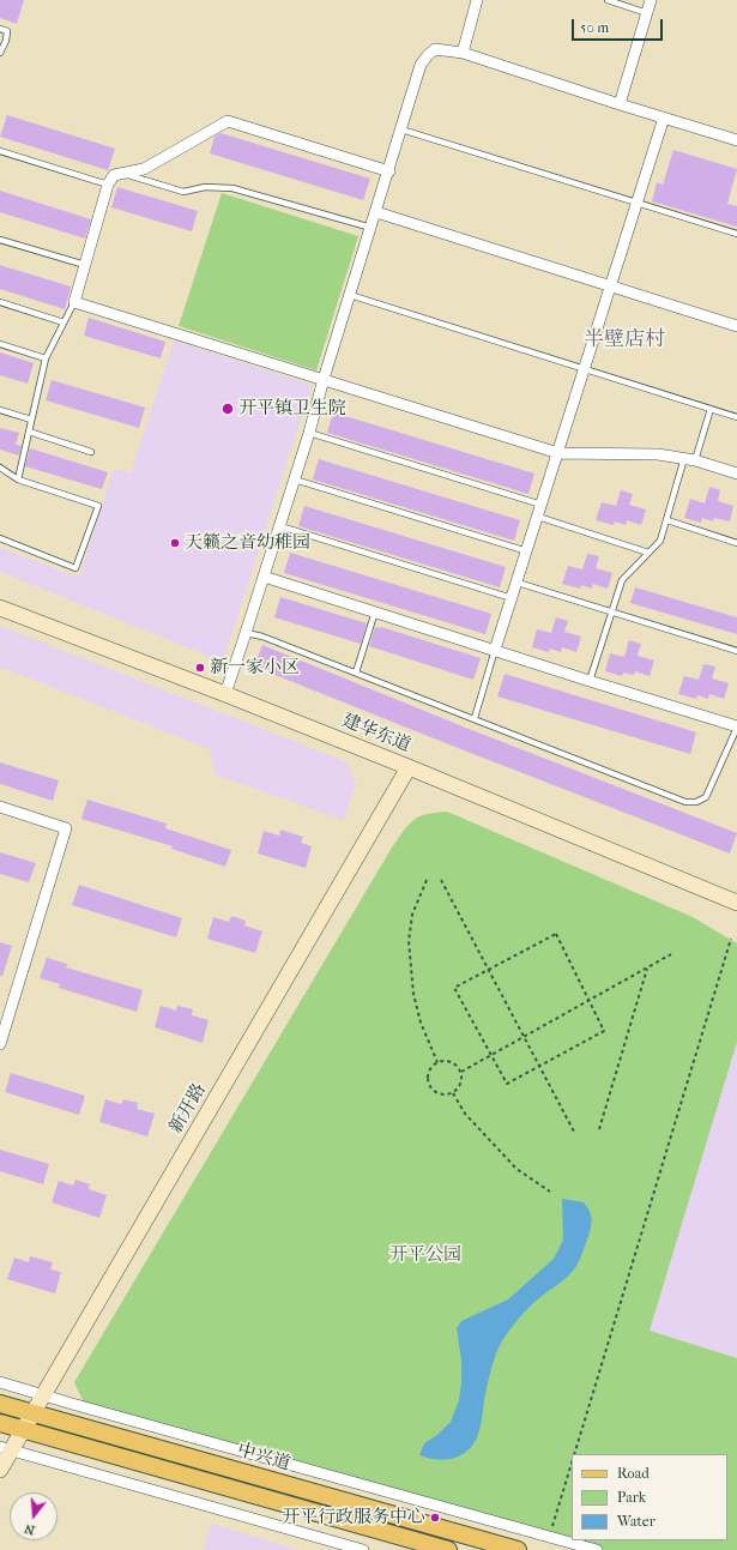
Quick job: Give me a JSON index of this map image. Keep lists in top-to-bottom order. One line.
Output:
{"streets":{"main road":["建华东道","新开路","中兴道"]},"crossings":[["建华东道","新开路"],["新开路","中兴道"]],"districts":["半壁店村"],"parks":["开平公园"],"places":["开平镇卫生院","天籁之音幼稚园","新一家小区","开平行政服务中心"],"legend":["Road","Park","Water"],"scale_bar":"50 m","north":"bottom"}
